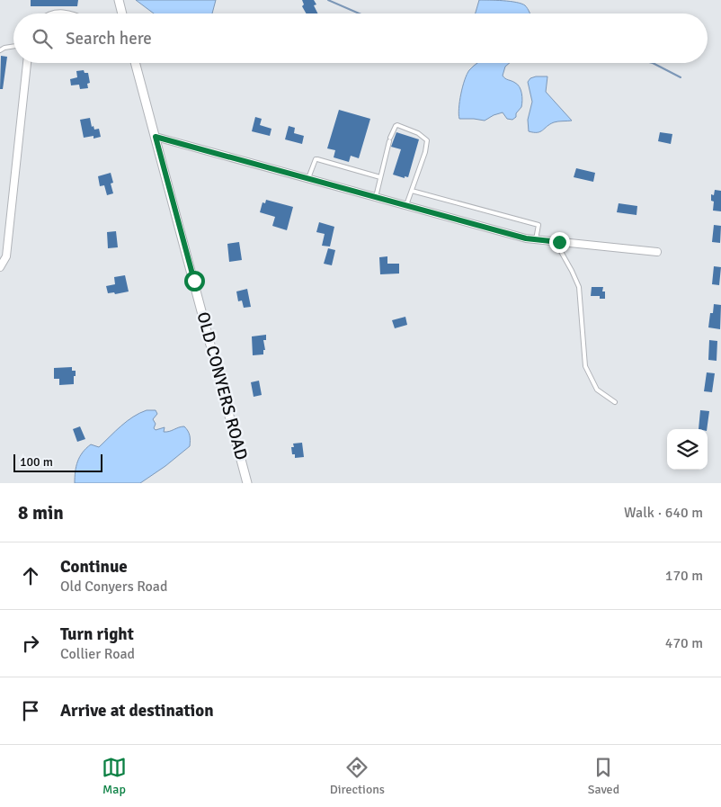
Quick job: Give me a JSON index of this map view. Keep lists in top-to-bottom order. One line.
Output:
{"streets":{"street":["OLD CONYERS ROAD"]},"scale_bar":"100 m","page":{"search":"Search here","scale":"100 m","heading":["8 min","Walk · 640 m"],"list":[["Continue","Old Conyers Road","170 m"],["Turn right","Collier Road","470 m"],"Arrive at destination"],"nav":["Map","Directions","Saved"]}}
